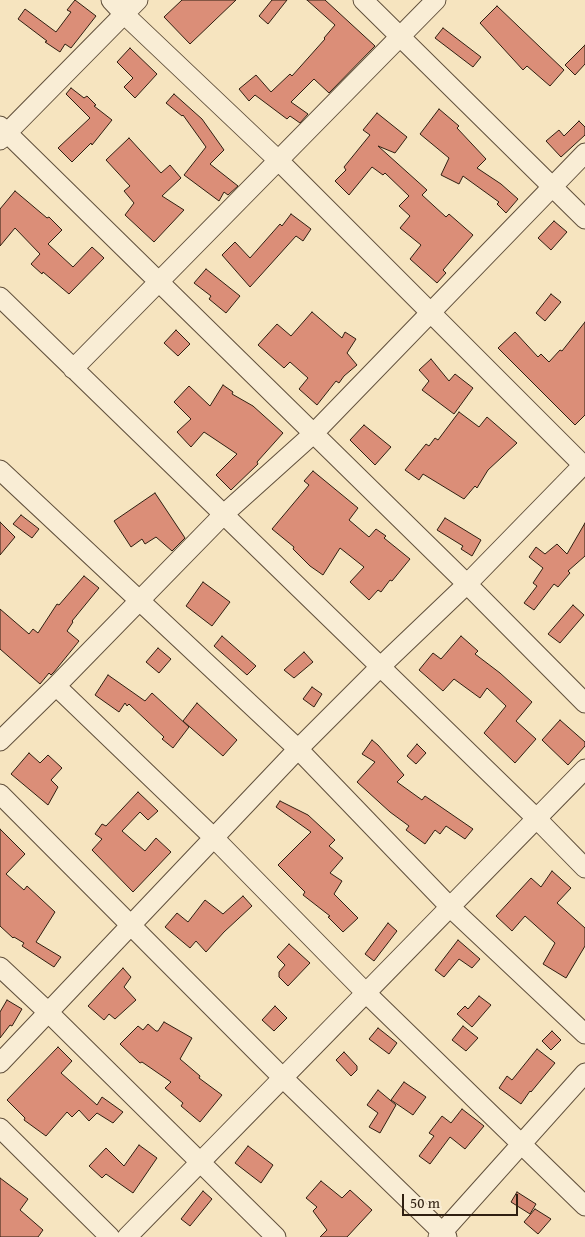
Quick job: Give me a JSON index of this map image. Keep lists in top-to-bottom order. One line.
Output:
{"scale_bar":"50 m"}
